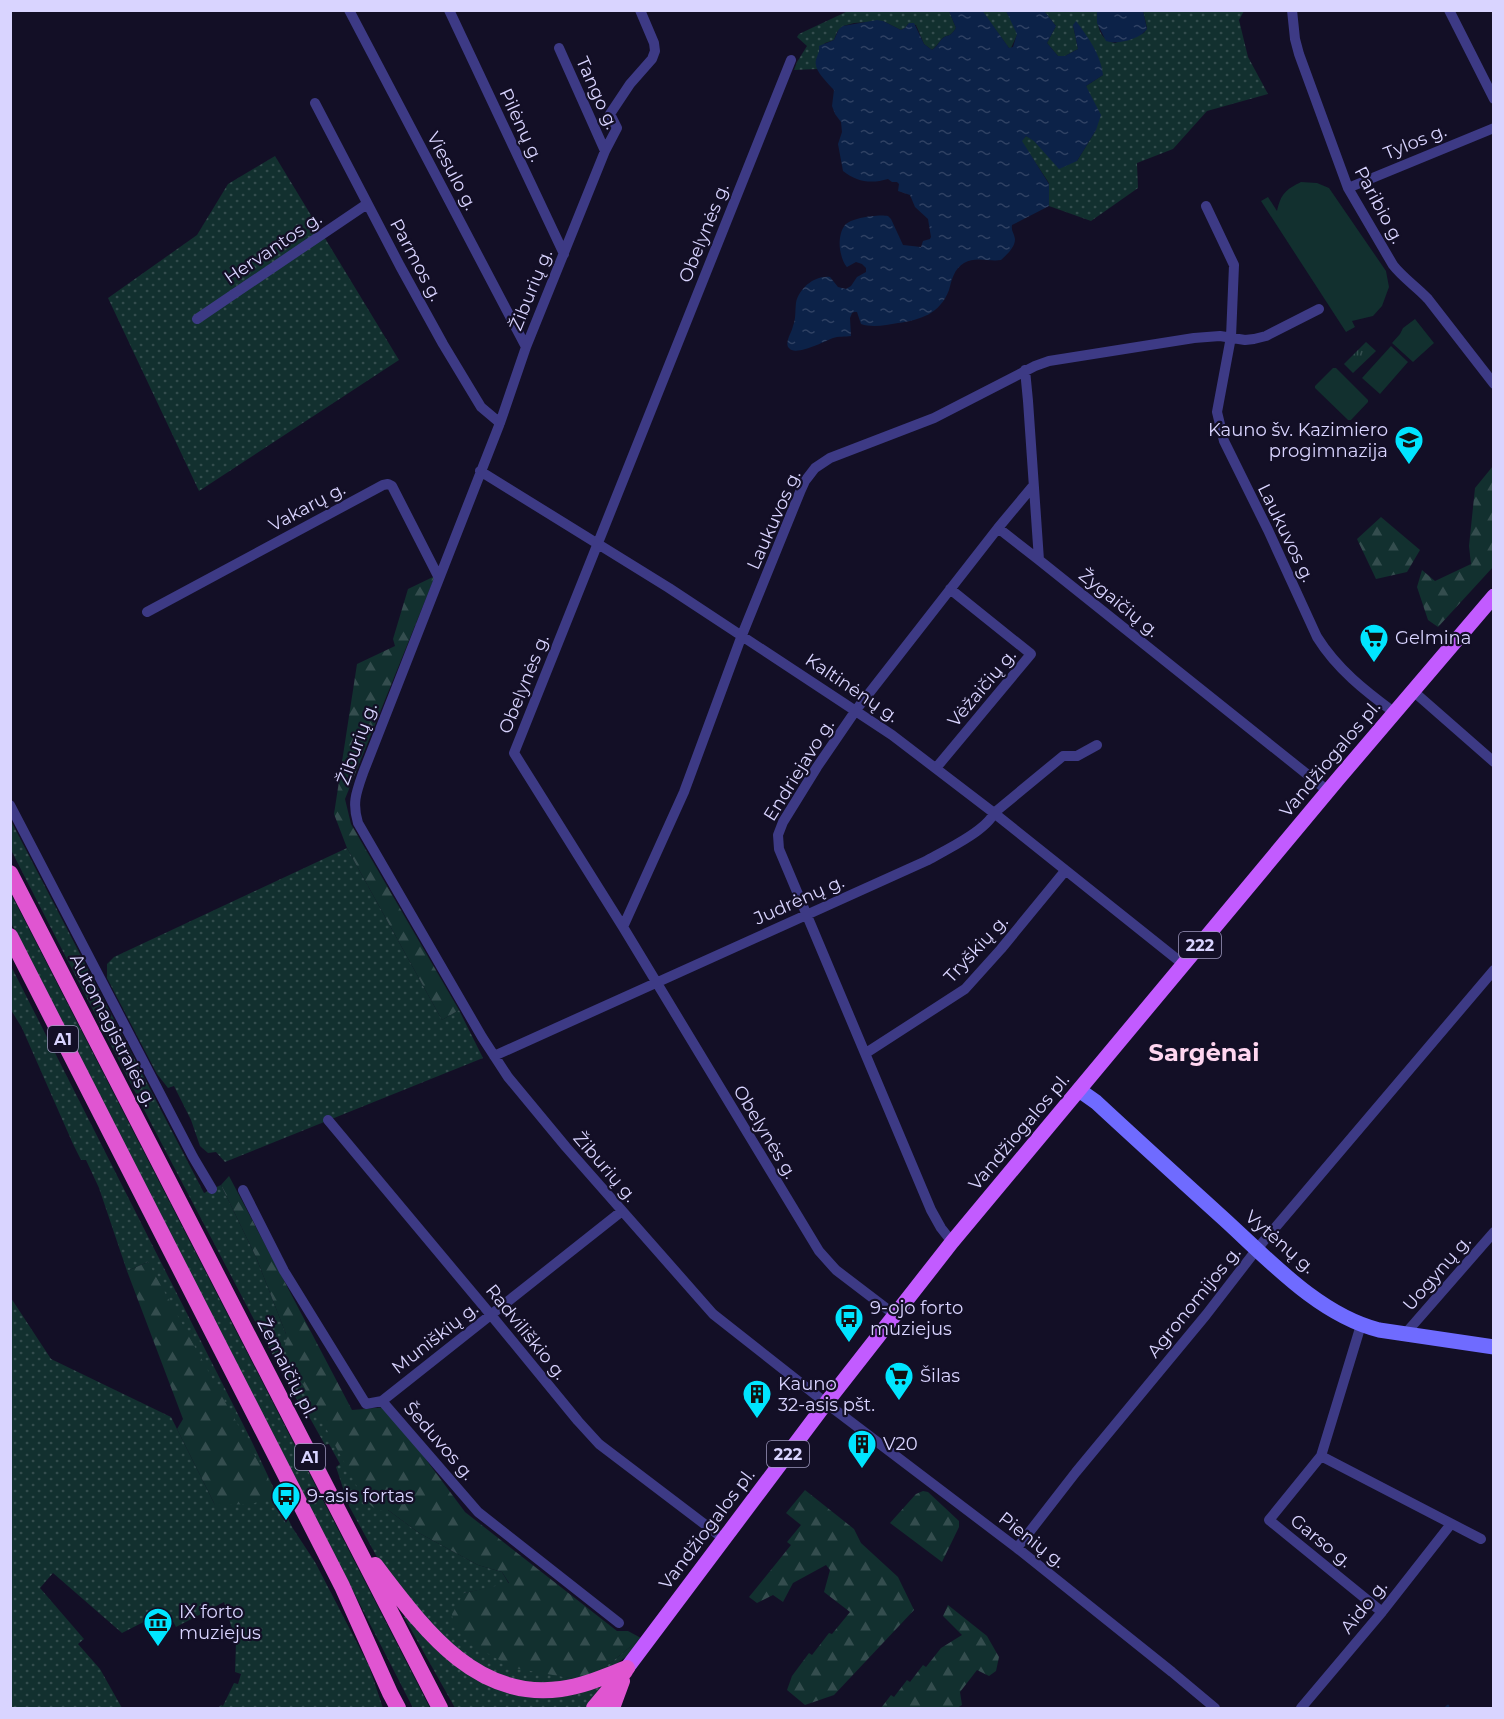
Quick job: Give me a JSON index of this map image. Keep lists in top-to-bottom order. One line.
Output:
{"streets":{"highway":["Vandžiogalos pl.","222","Automagistralės g.","A1","Žemaičių pl."],"main road":["Vytėnų g."],"street":["Tango g.","Pilėnų g.","Tylos g.","Viesulo g.","Paribio g.","Obelynės g.","Hervantos g.","Parmos g.","Žiburių g.","Vakarų g.","Laukuvos g.","Žygaičių g.","Kaltinėnų g.","Vėžaičių g.","Endriejavo g.","Judrėnų g.","Tryškių g.","Uogynų g.","Agronomijos g.","Radviliškio g.","Muniškių g.","Šeduvos g.","Pienių g.","Garso g.","Aido g."]},"crossings":[["Tango g.","Žiburių g."],["Pilėnų g.","Žiburių g."],["Tylos g.","Paribio g."],["Viesulo g.","Žiburių g."],["Obelynės g.","Laukuvos g."],["Obelynės g.","Kaltinėnų g."],["Obelynės g.","Vandžiogalos pl."],["Obelynės g.","Judrėnų g."],["Hervantos g.","Parmos g."],["Parmos g.","Žiburių g."],["Žiburių g.","Vakarų g."],["Žiburių g.","Kaltinėnų g."],["Žiburių g.","Vandžiogalos pl."],["Žiburių g.","Judrėnų g."],["Žiburių g.","Muniškių g."],["Žiburių g.","Pienių g."],["Laukuvos g.","Kaltinėnų g."],["Laukuvos g.","Vandžiogalos pl."],["Žygaičių g.","Vandžiogalos pl."],["Žygaičių g.","Endriejavo g."],["Kaltinėnų g.","Vėžaičių g."],["Kaltinėnų g.","Vandžiogalos pl."],["Kaltinėnų g.","Endriejavo g."],["Kaltinėnų g.","Judrėnų g."],["Kaltinėnų g.","Tryškių g."],["Vėžaičių g.","Endriejavo g."],["Vandžiogalos pl.","Endriejavo g."],["Vandžiogalos pl.","222"],["Vandžiogalos pl.","Vytėnų g."],["Vandžiogalos pl.","Radviliškio g."],["Vandžiogalos pl.","Pienių g."],["Endriejavo g.","Judrėnų g."],["Endriejavo g.","Tryškių g."],["Automagistralės g.","Žemaičių pl."],["Vytėnų g.","Uogynų g."],["Vytėnų g.","Agronomijos g."],["Vytėnų g.","Garso g."],["Agronomijos g.","Pienių g."],["Radviliškio g.","Muniškių g."],["Muniškių g.","Šeduvos g."],["Garso g.","Aido g."]],"districts":["Sargėnai"],"places":{"school or university":["Kauno šv. Kazimiero progimnazija"],"supermarket":["Gelmina","Šilas"],"bus stop":["9-ojo forto muziejus","9-asis fortas"],"building":["Kauno 32-asis pšt.","V20"],"museum":["IX forto muziejus"]}}
